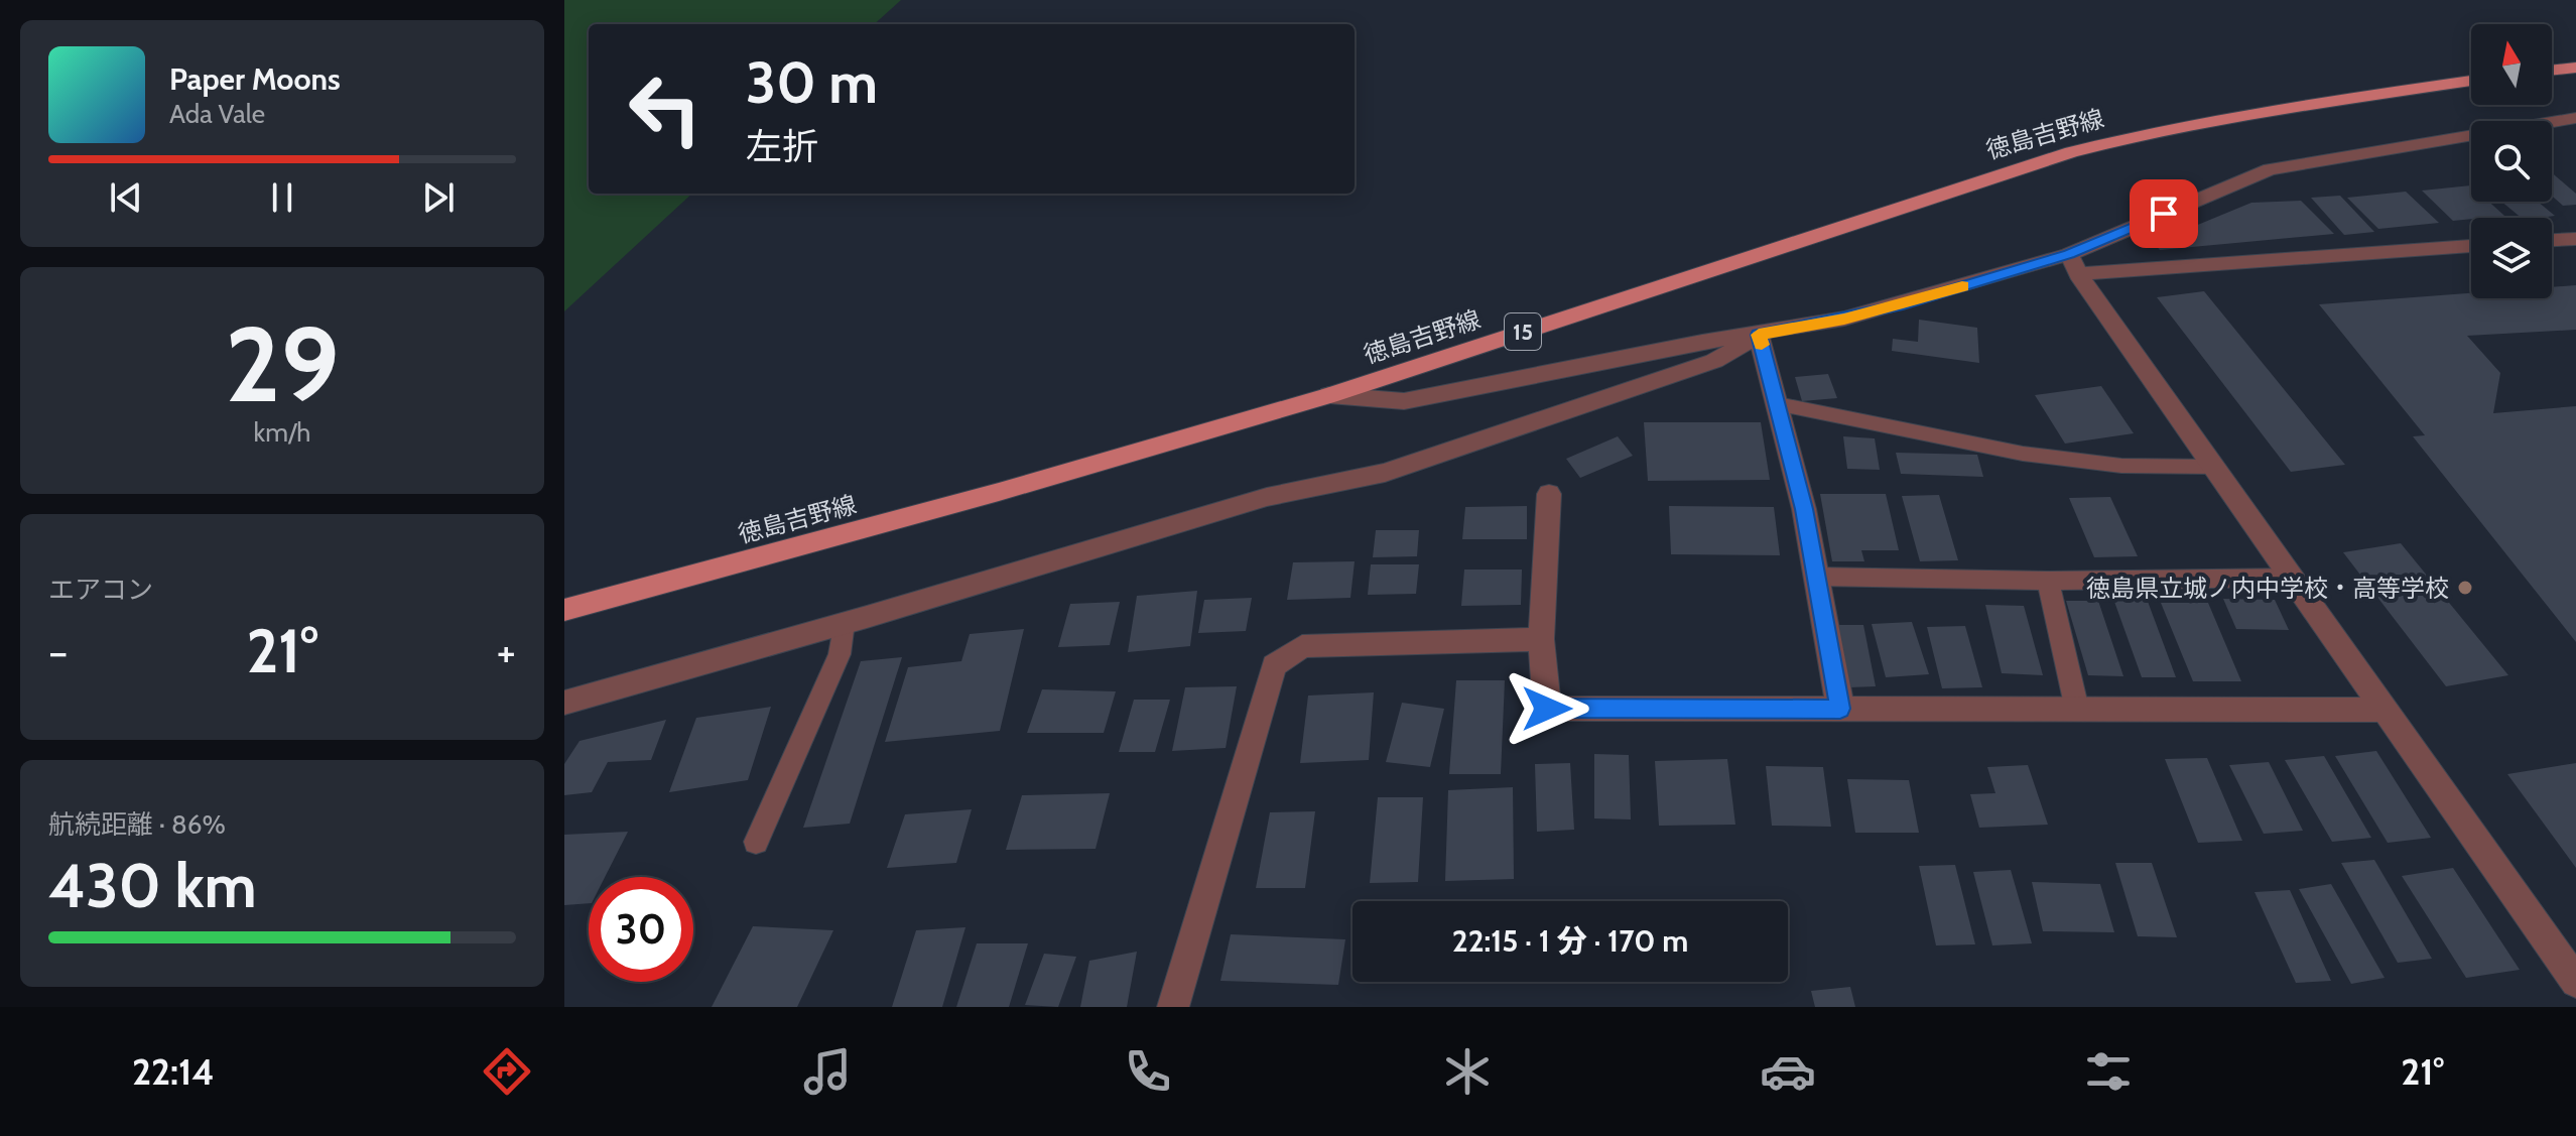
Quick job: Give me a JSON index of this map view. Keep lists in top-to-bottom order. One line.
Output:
{"streets":{"main road":["徳島吉野線","15"]},"places":["徳島県立城ノ内中学校・高等学校"],"north":"top","page":{"turn":["30 m","左折"],"song":["Paper Moons","Ada Vale"],"tile":[["29","km/h"],"エアコン",["航続距離 · 86%","430 km"]],"heat":["−","21°","+"],"limit":"30","trip":"22:15 · 1 分 · 170 m","tabs":["22:14","21°"]}}
